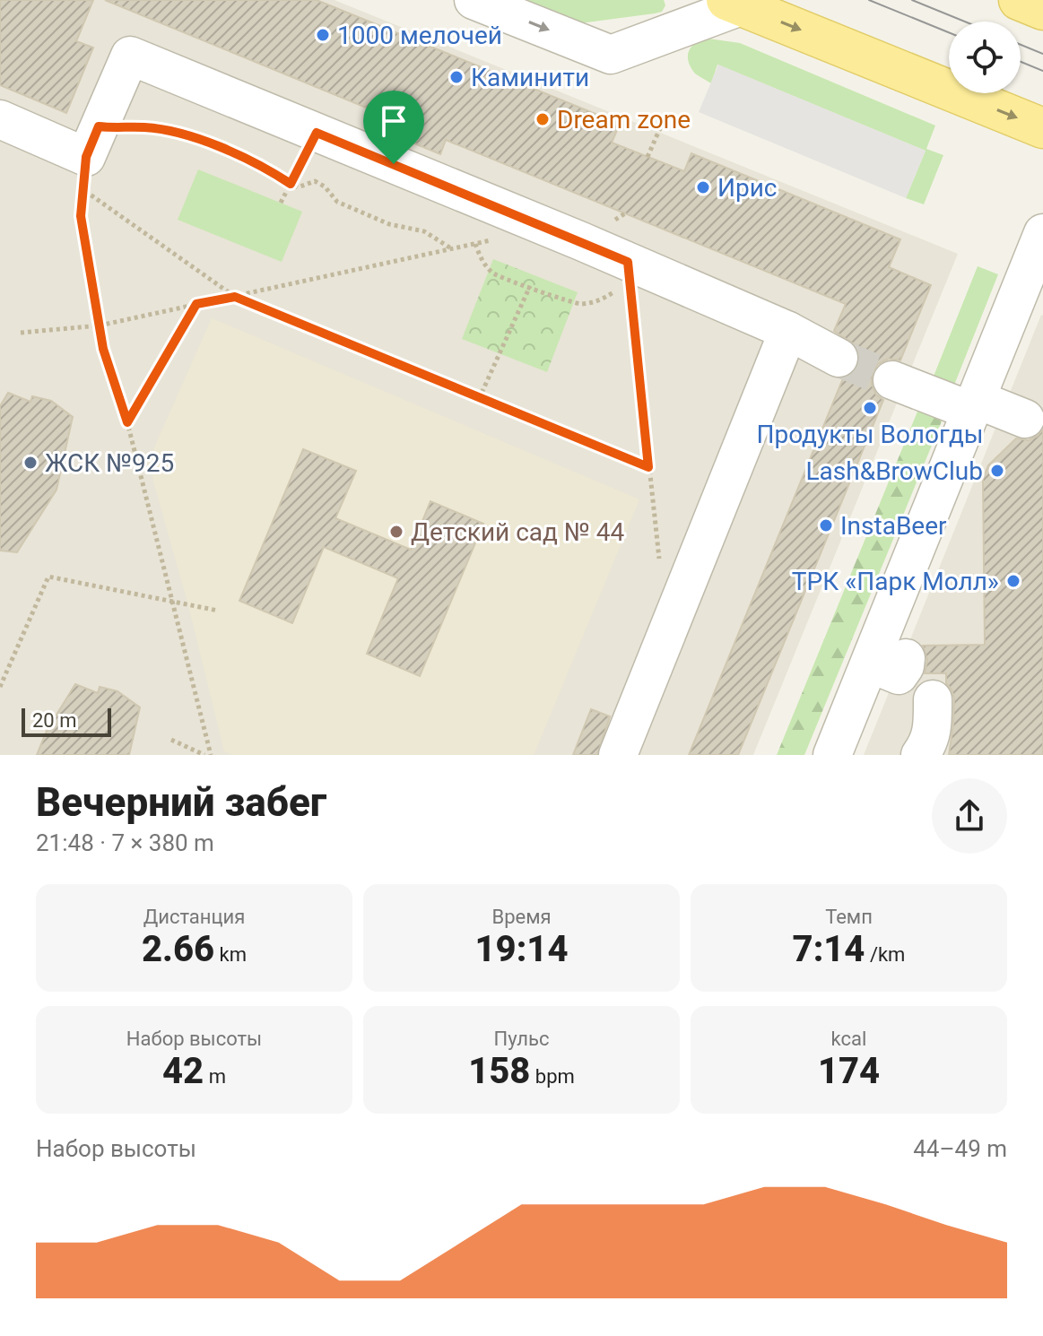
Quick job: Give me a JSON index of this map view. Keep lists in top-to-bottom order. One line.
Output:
{"places":["1000 мелочей","Каминити","Dream zone","Ирис","Продукты Вологды","ЖСК №925","Lash&BrowClub","InstaBeer","Детский сад № 44","ТРК «Парк Молл»"],"scale_bar":"20 m","page":{"scale":"20 m","heading":["Вечерний забег","21:48 · 7 × 380 m"],"stats":[["Дистанция","2.66 km"],["Время","19:14"],["Темп","7:14 /km"],["Набор высоты","42 m"],["Пульс","158 bpm"],["kcal","174"]],"chart":["Набор высоты","44–49 m"]}}
